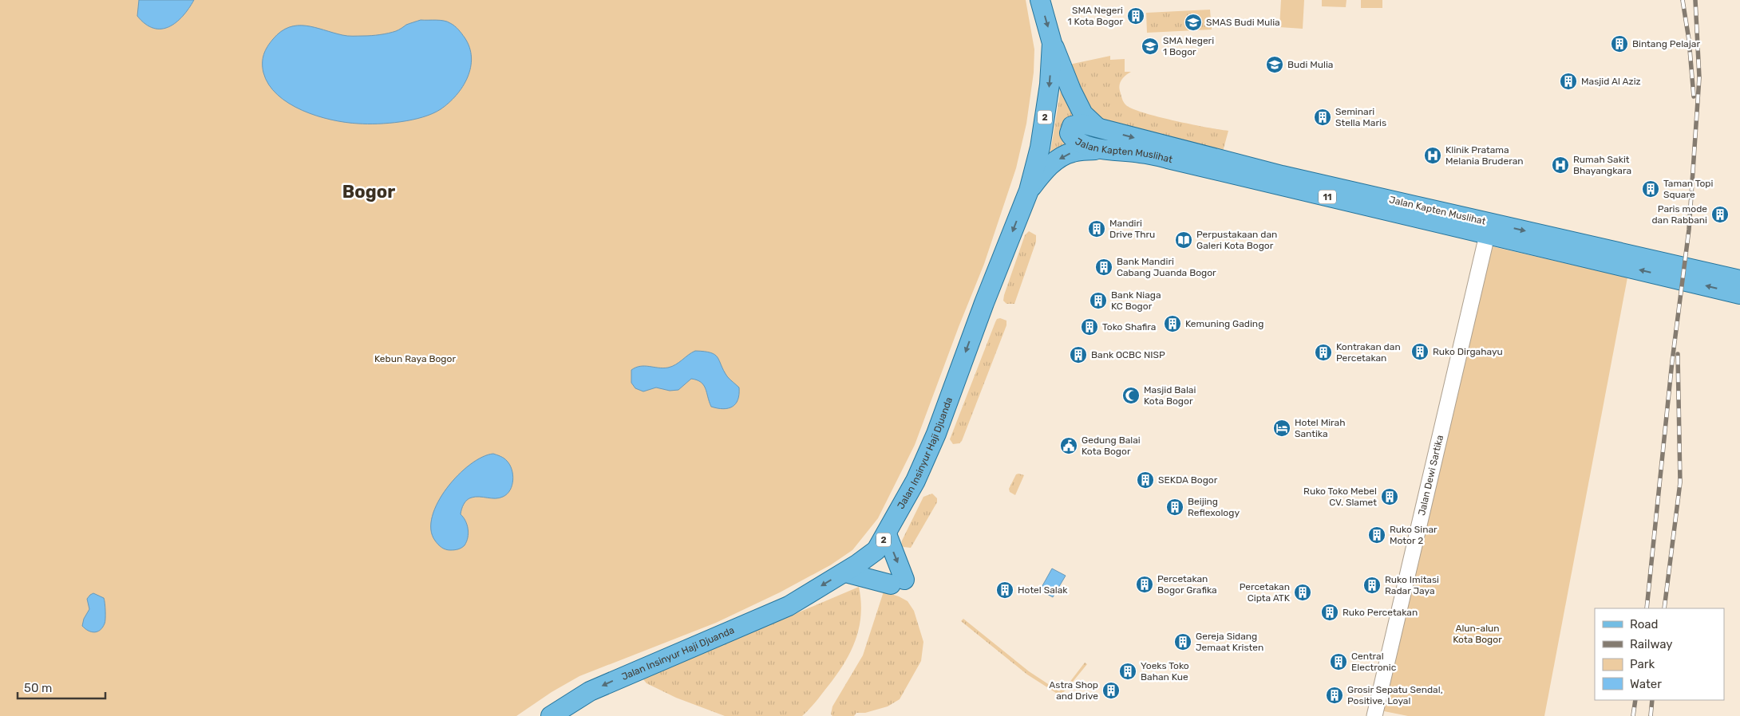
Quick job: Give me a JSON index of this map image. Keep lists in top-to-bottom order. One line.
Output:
{"streets":{"main road":["2","Jalan Kapten Muslihat","11","Jalan Insinyur Haji Djuanda"],"street":["Jalan Dewi Sartika"]},"crossings":[["Jalan Kapten Muslihat","Jalan Dewi Sartika"]],"one_way":["Jalan Insinyur Haji Djuanda"],"districts":["Bogor"],"parks":["Kebun Raya Bogor","Alun-alun Kota Bogor"],"places":{"building":["SMA Negeri 1 Kota Bogor","Bintang Pelajar","Masjid Al Aziz","Seminari Stella Maris","Taman Topi Square","Paris mode dan Rabbani","Mandiri Drive Thru","Bank Mandiri Cabang Juanda Bogor","Bank Niaga KC Bogor","Kemuning Gading","Toko Shafira","Ruko Dirgahayu","Kontrakan dan Percetakan","Bank OCBC NISP","SEKDA Bogor","Ruko Toko Mebel CV. Slamet","Beijing Reflexology","Ruko Sinar Motor 2","Percetakan Bogor Grafika","Ruko Imitasi Radar Jaya","Hotel Salak","Percetakan Cipta ATK","Ruko Percetakan","Gereja Sidang Jemaat Kristen","Central Electronic","Yoeks Toko Bahan Kue","Astra Shop and Drive","Grosir Sepatu Sendal, Positive, Loyal"],"school or university":["SMAS Budi Mulia","SMA Negeri 1 Bogor","Budi Mulia"],"hospital":["Klinik Pratama Melania Bruderan","Rumah Sakit Bhayangkara"],"library":["Perpustakaan dan Galeri Kota Bogor"],"mosque":["Masjid Balai Kota Bogor"],"hotel":["Hotel Mirah Santika"],"public building":["Gedung Balai Kota Bogor"]},"legend":["Road","Railway","Park","Water"],"scale_bar":"50 m"}
